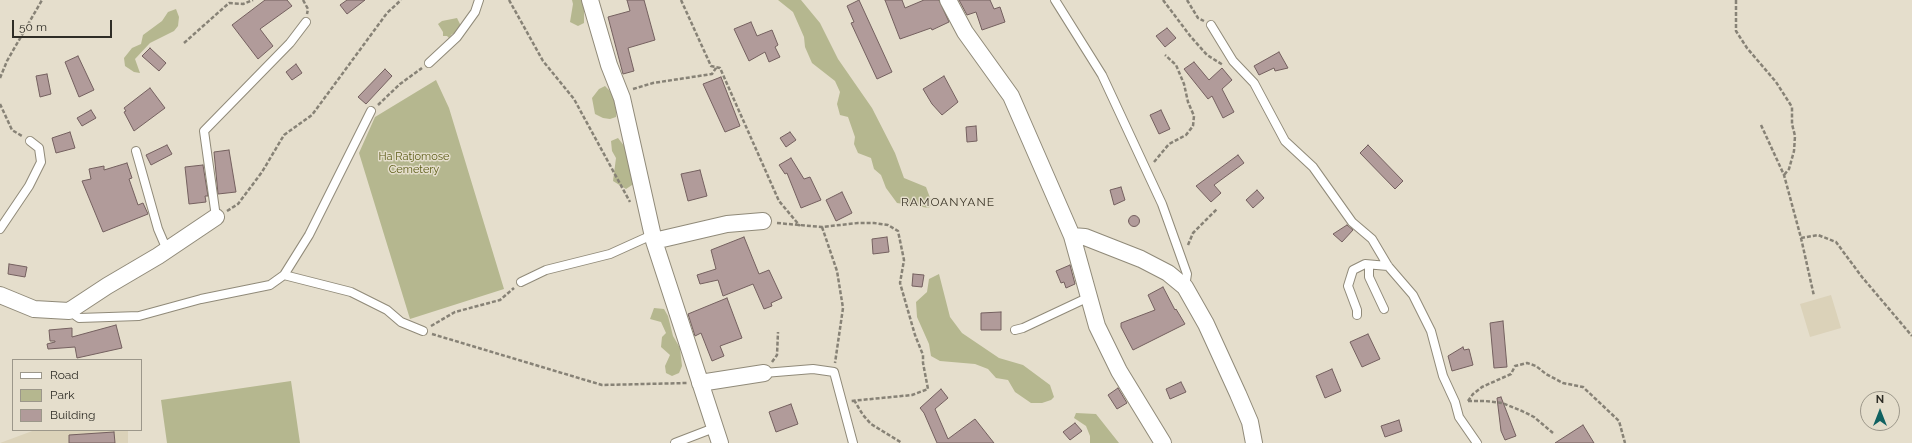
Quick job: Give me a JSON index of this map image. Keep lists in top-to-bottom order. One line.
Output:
{"districts":["RAMOANYANE"],"parks":["Ha Ratjomose Cemetery"],"legend":["Road","Park","Building"],"scale_bar":"50 m","north":"top"}
